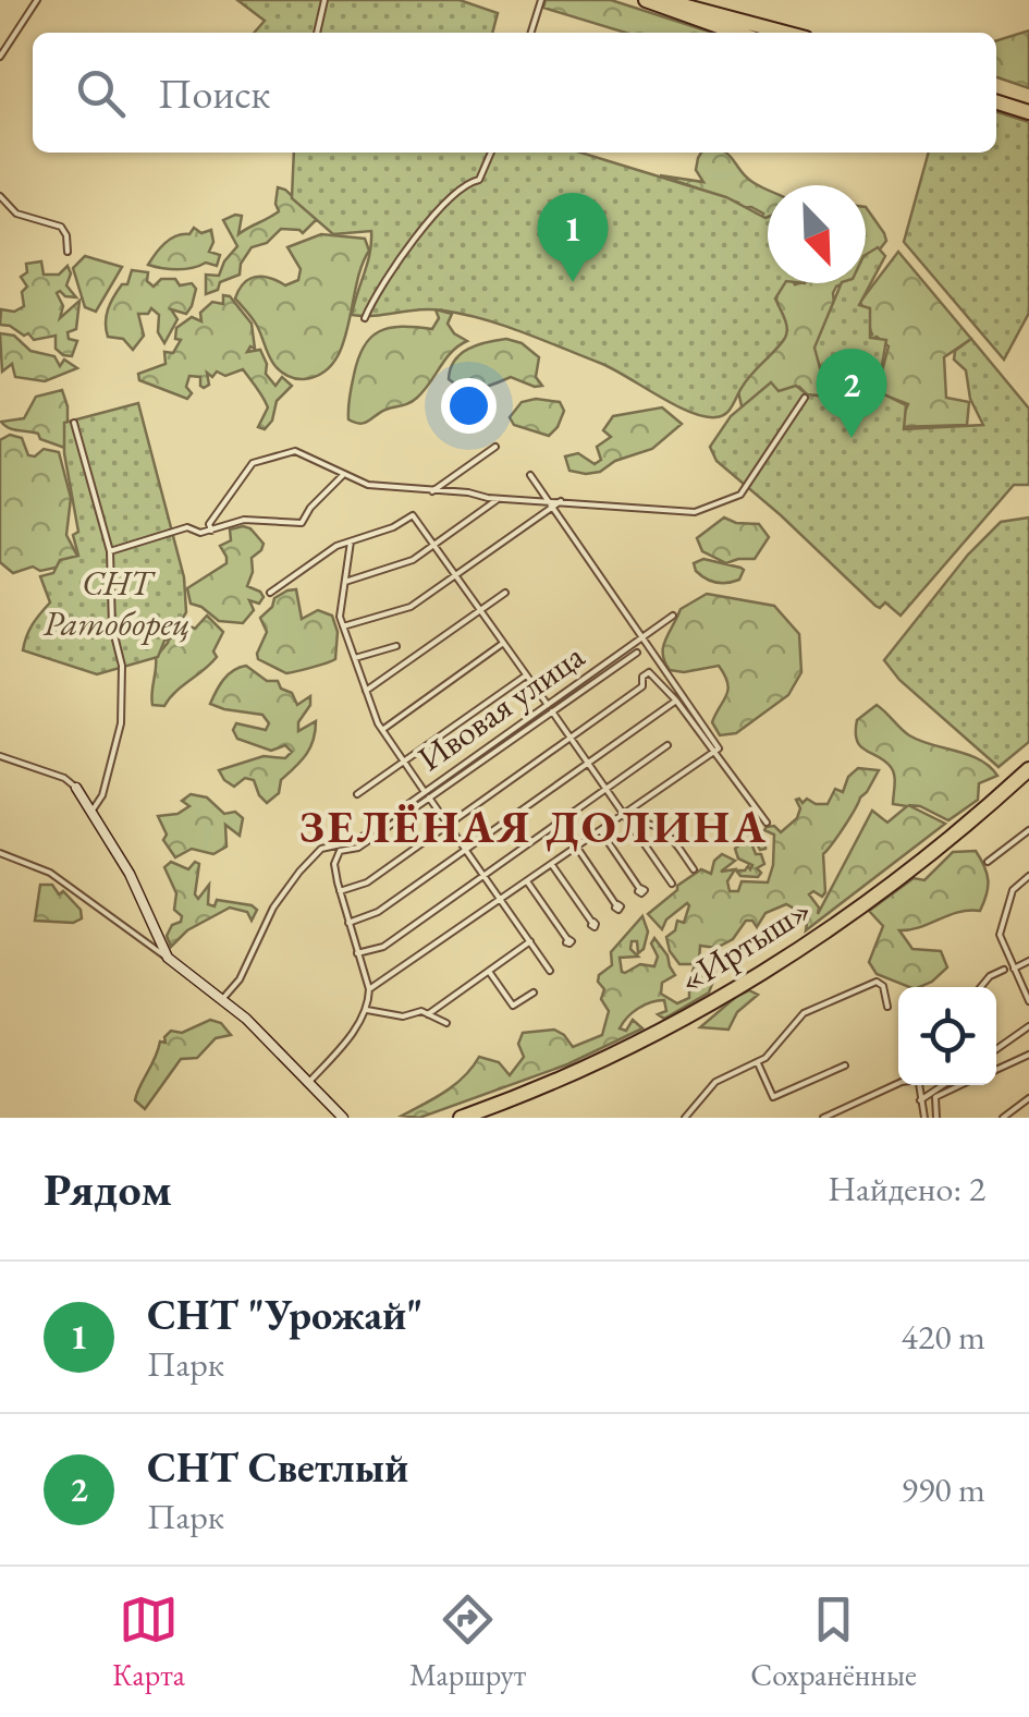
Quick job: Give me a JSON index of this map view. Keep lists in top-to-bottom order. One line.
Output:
{"streets":{"highway":["«Иртыш»"],"street":["Ивовая улица"]},"districts":["ЗЕЛЁНАЯ ДОЛИНА"],"parks":["СНТ Ратоборец"],"north":"bottom right","page":{"search":"Поиск","pins":["1","2"],"heading":["Рядом","Найдено: 2"],"list":[{"mark":"1","name":"СНТ \"Урожай\"","note":"Парк","value":"420 m"},{"mark":"2","name":"СНТ Светлый","note":"Парк","value":"990 m"}],"nav":["Карта","Маршрут","Сохранённые"]}}
